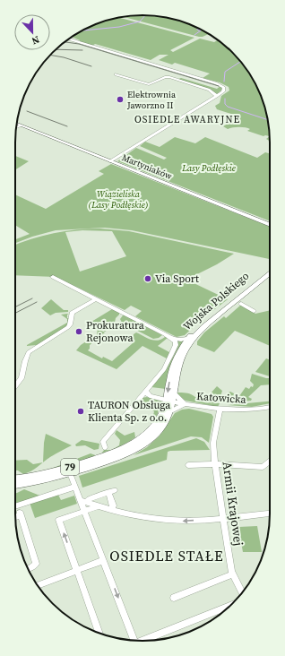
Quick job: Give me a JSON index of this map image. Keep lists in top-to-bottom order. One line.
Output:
{"streets":{"main road":["Martyniaków","Wojska Polskiego","79"],"street":["Katowicka","Armii Krajowej"]},"crossings":[["Wojska Polskiego","Katowicka"],["Wojska Polskiego","79"],["Katowicka","79"],["Katowicka","Armii Krajowej"]],"districts":["OSIEDLE AWARYJNE","OSIEDLE STAŁE"],"parks":["Lasy Podłęskie","Wiązieliska (Lasy Podłęskie)"],"places":["Elektrownia Jaworzno II","Via Sport","Prokuratura Rejonowa","TAURON Obsługa Klienta Sp. z o.o."],"north":"bottom"}
